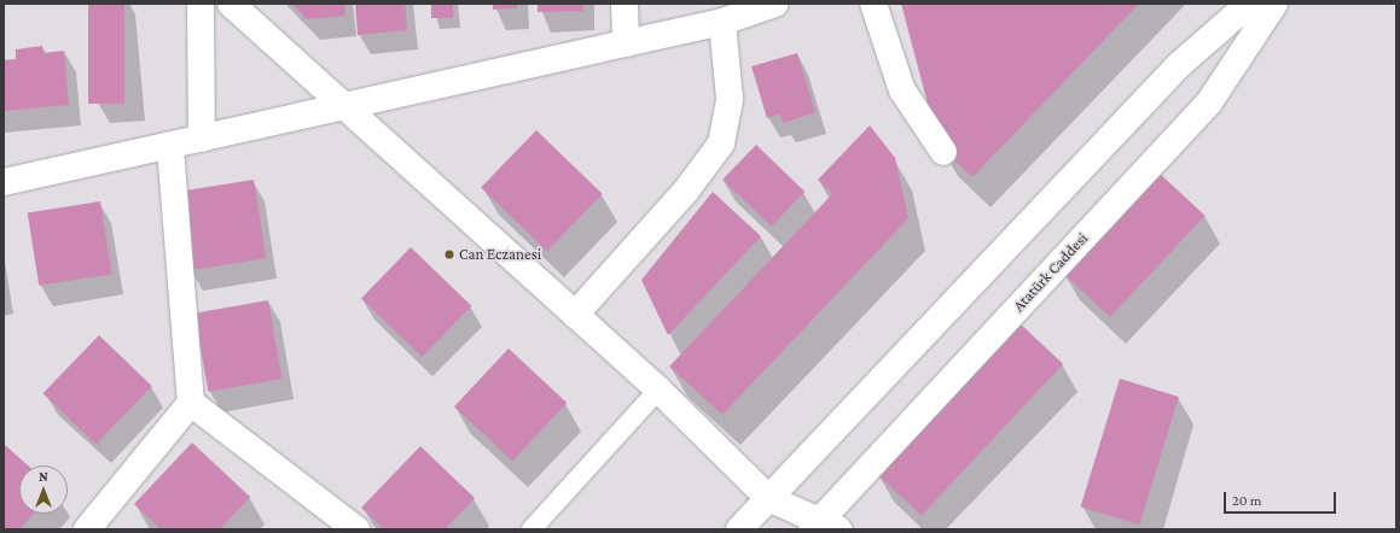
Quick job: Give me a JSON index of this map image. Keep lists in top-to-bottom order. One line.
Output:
{"streets":{"street":["Atatürk Caddesi"]},"places":["Can Eczanesi"],"scale_bar":"20 m","north":"top"}
